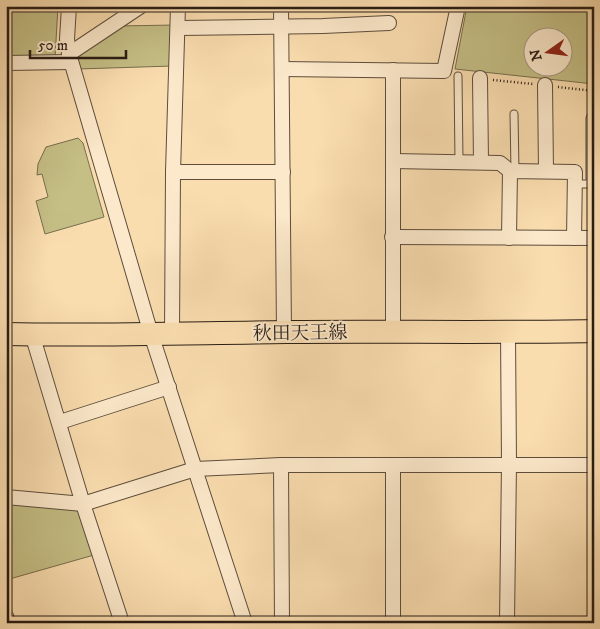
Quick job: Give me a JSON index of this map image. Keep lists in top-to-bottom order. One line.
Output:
{"streets":{"main road":["秋田天王線"]},"scale_bar":"50 m","north":"left"}
